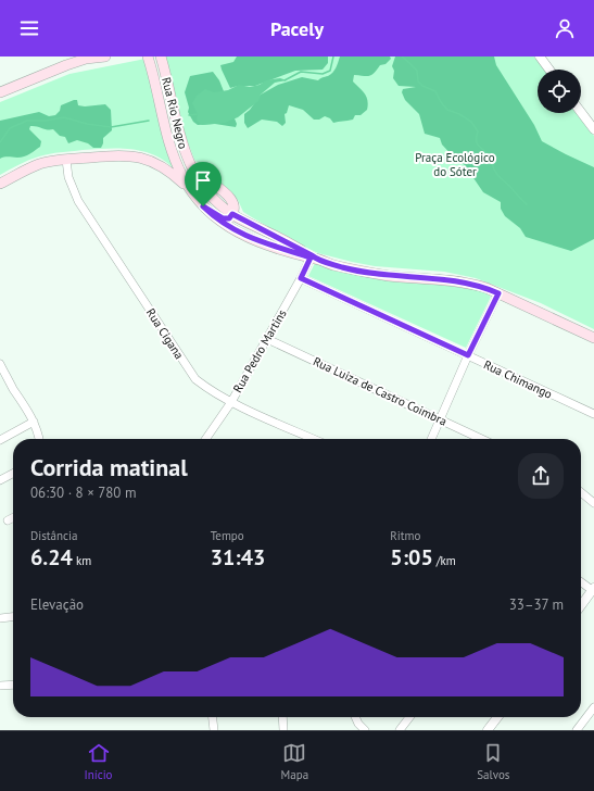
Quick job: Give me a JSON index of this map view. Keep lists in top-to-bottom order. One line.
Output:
{"streets":{"main road":["Rua Rio Negro"],"street":["Rua Cigana","Rua Pedro Martins","Rua Chimango","Rua Luiza de Castro Coimbra"]},"crossings":[["Rua Rio Negro","Rua Pedro Martins"],["Rua Cigana","Rua Pedro Martins"],["Rua Pedro Martins","Rua Chimango"],["Rua Pedro Martins","Rua Luiza de Castro Coimbra"]],"parks":["Praça Ecológico do Sóter"],"page":{"header":"Pacely","heading":["Corrida matinal","06:30 · 8 × 780 m"],"stats":[["Distância","6.24 km"],["Tempo","31:43"],["Ritmo","5:05 /km"]],"chart":["Elevação","33–37 m"],"tabs":["Início","Mapa","Salvos"]}}
